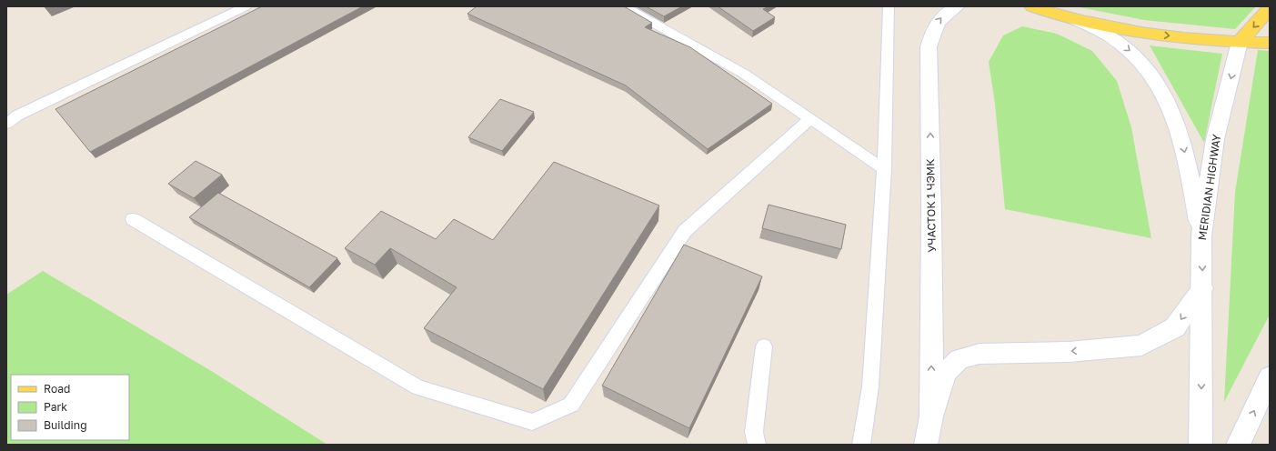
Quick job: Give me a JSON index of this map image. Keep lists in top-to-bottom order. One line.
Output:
{"streets":{"main road":["MERIDIAN HIGHWAY","УЧАСТОК 1 ЧЭМК"]},"crossings":[["MERIDIAN HIGHWAY","УЧАСТОК 1 ЧЭМК"]],"one_way":["MERIDIAN HIGHWAY"],"legend":["Road","Park","Building"]}
